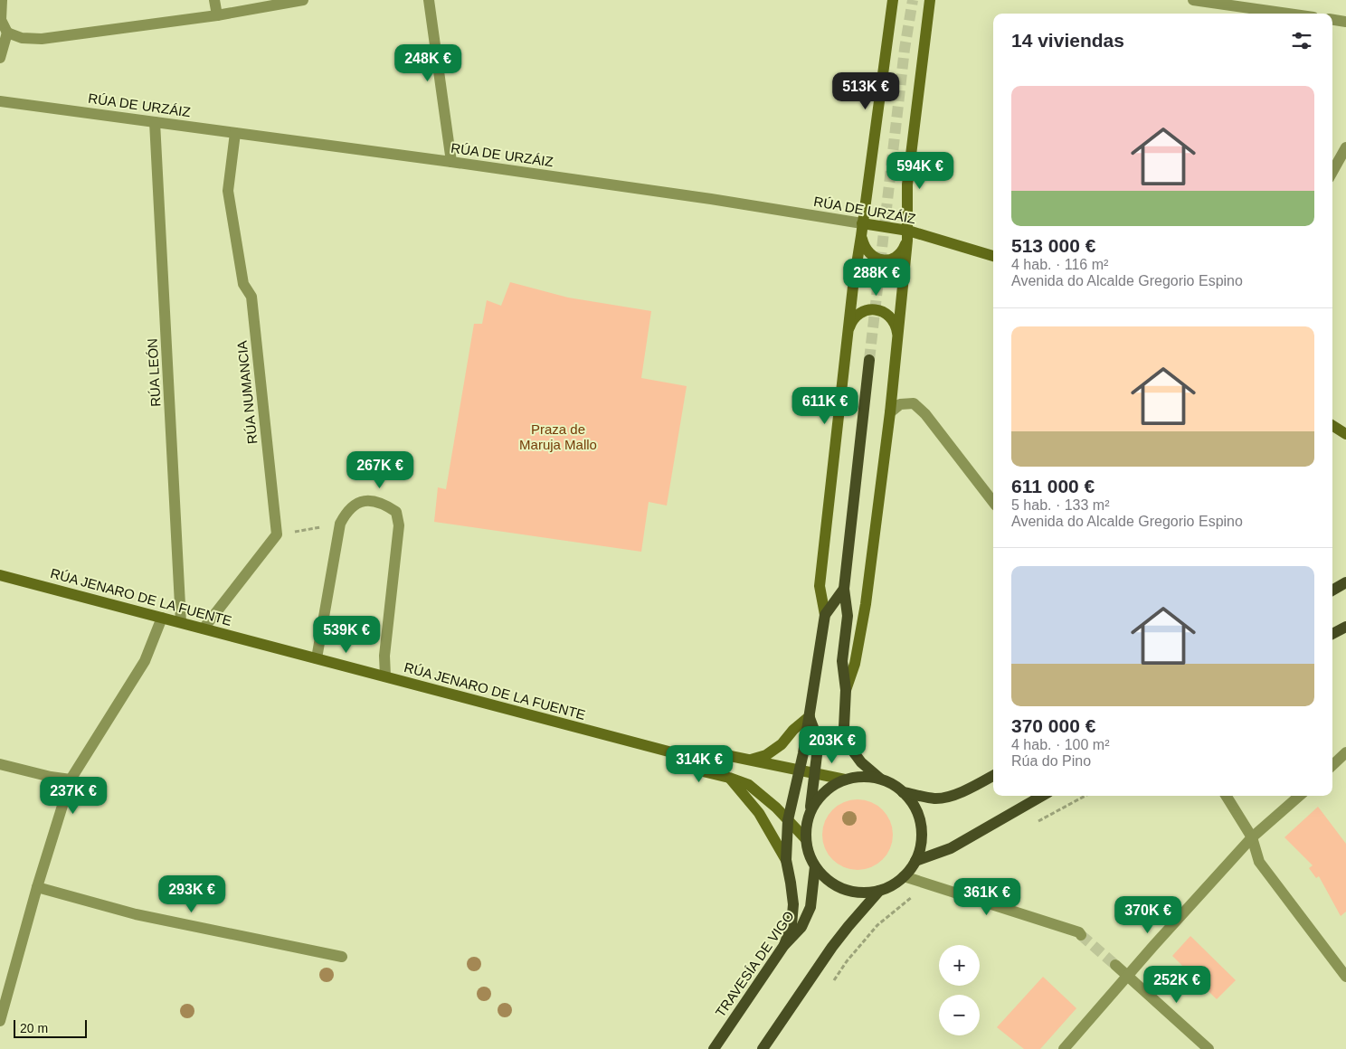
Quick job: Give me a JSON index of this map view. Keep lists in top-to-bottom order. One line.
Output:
{"streets":{"main road":["RÚA DE URZÁIZ","RÚA JENARO DE LA FUENTE","TRAVESÍA DE VIGO"],"street":["RÚA LEÓN","RÚA NUMANCIA"]},"crossings":[["RÚA DE URZÁIZ","RÚA LEÓN"],["RÚA DE URZÁIZ","RÚA NUMANCIA"],["RÚA LEÓN","RÚA JENARO DE LA FUENTE"],["RÚA JENARO DE LA FUENTE","TRAVESÍA DE VIGO"]],"parks":["Praza de Maruja Mallo"],"scale_bar":"20 m","page":{"heading":"14 viviendas","price":["248K €","513K €","594K €","288K €","611K €","267K €","539K €","203K €","314K €","237K €","293K €","361K €","370K €","252K €"],"list":[{"name":"513 000 €","note":"4 hab. · 116 m² · Avenida do Alcalde Gregorio Espino"},{"name":"611 000 €","note":"5 hab. · 133 m² · Avenida do Alcalde Gregorio Espino"},{"name":"370 000 €","note":"4 hab. · 100 m² · Rúa do Pino"}],"map_buttons":["+","−"],"scale":"20 m"}}
